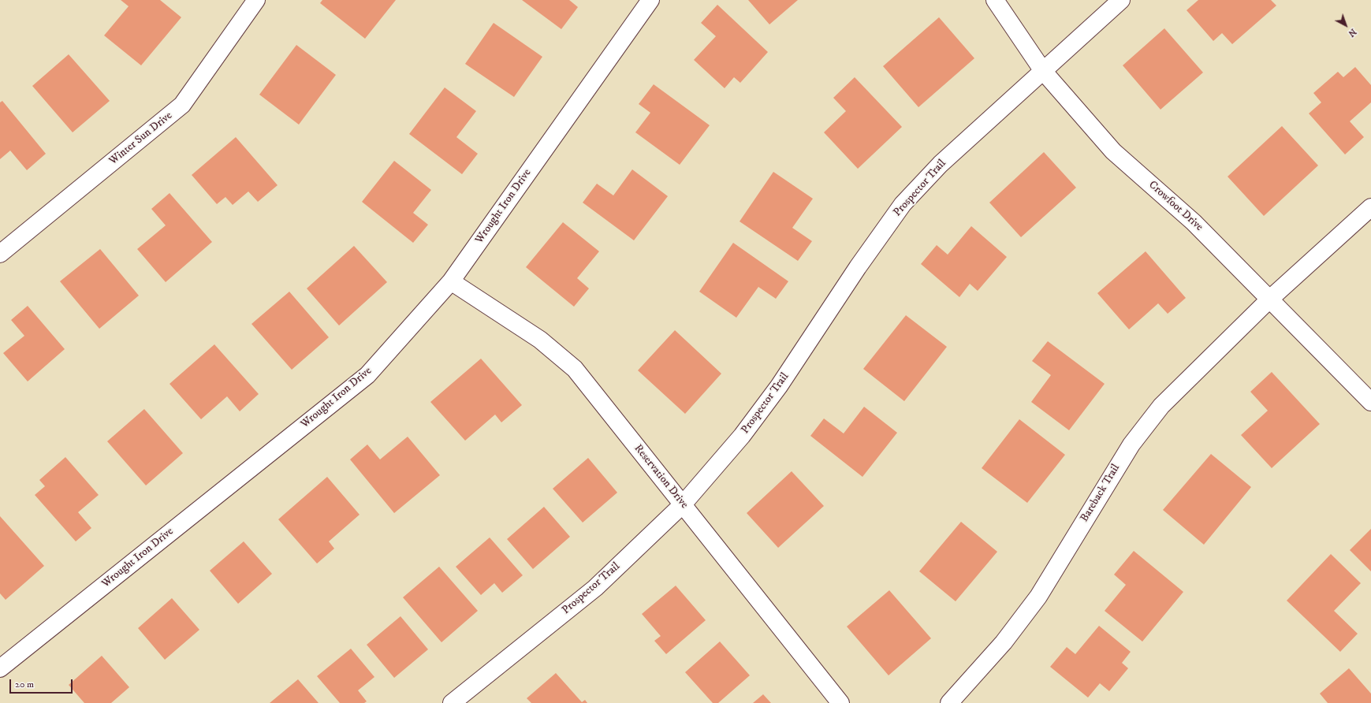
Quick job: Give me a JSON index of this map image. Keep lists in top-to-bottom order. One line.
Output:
{"streets":{"street":["Winter Sun Drive","Prospector Trail","Wrought Iron Drive","Crowfoot Drive","Reservation Drive","Bareback Trail"]},"crossings":[["Prospector Trail","Crowfoot Drive"],["Prospector Trail","Reservation Drive"],["Wrought Iron Drive","Reservation Drive"],["Crowfoot Drive","Bareback Trail"]],"scale_bar":"20 m","north":"bottom right"}
